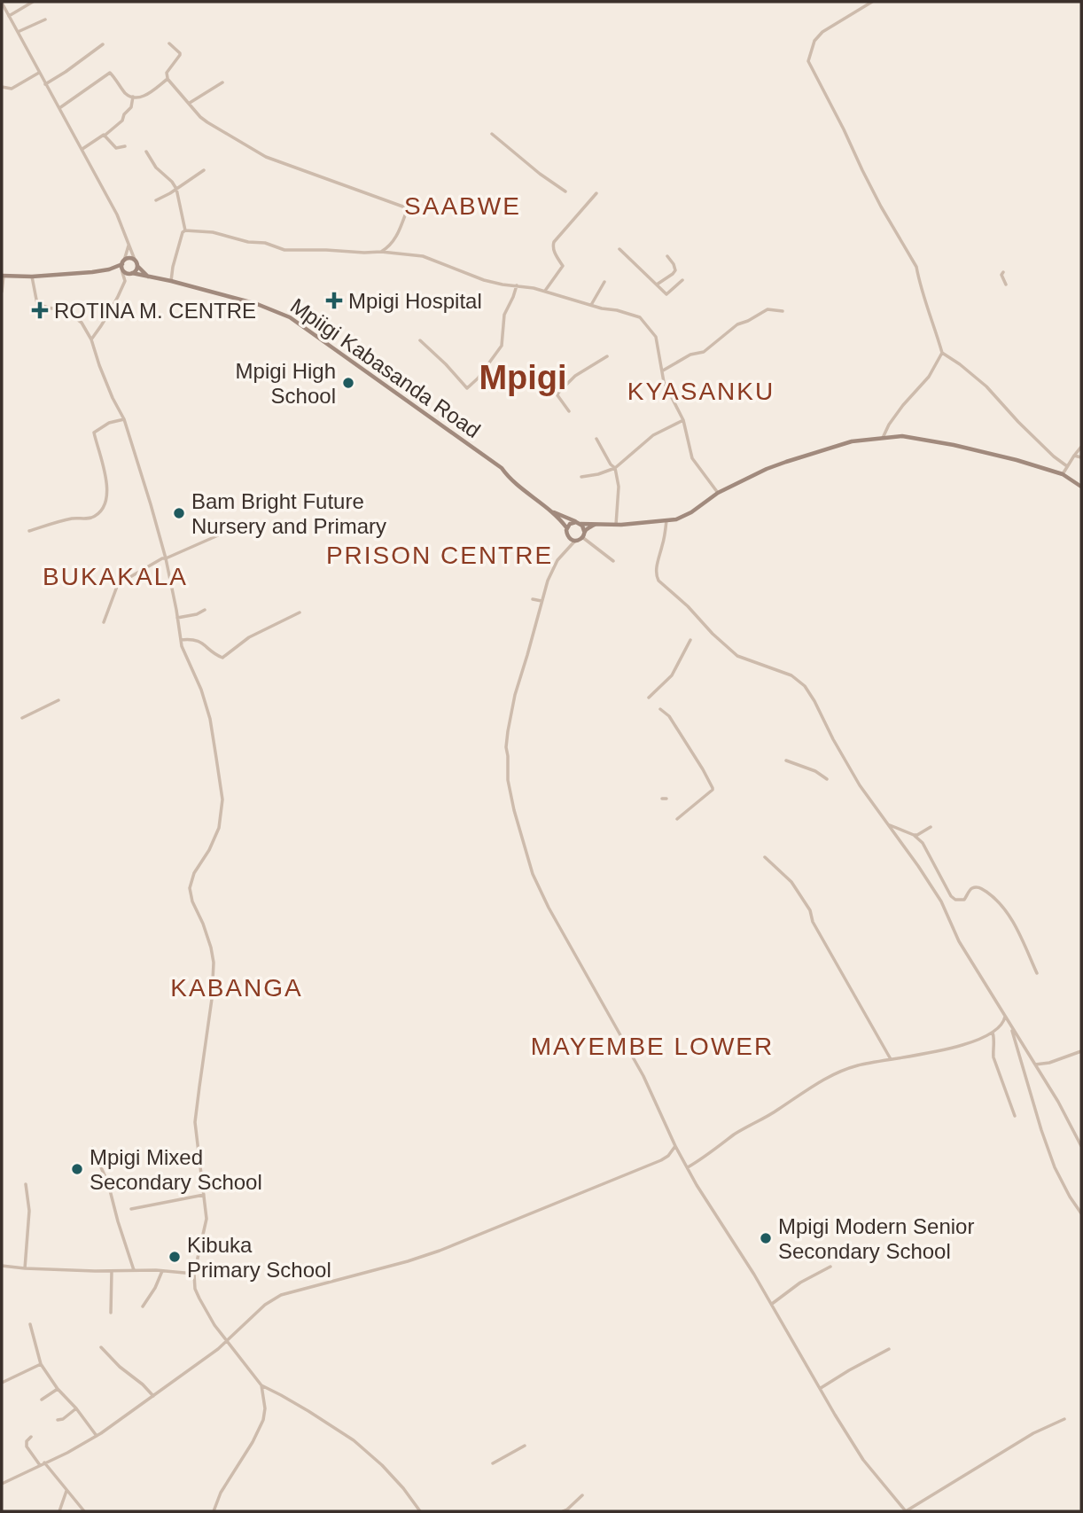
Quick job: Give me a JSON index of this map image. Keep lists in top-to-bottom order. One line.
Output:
{"streets":{"main road":["Mpiigi Kabasanda Road"]},"districts":["SAABWE","Mpigi","KYASANKU","PRISON CENTRE","BUKAKALA","KABANGA","MAYEMBE LOWER"],"places":{"health":["Mpigi Hospital","ROTINA M. CENTRE"],"other":["Mpigi High School","Bam Bright Future Nursery and Primary","Mpigi Mixed Secondary School","Mpigi Modern Senior Secondary School","Kibuka Primary School"]}}
